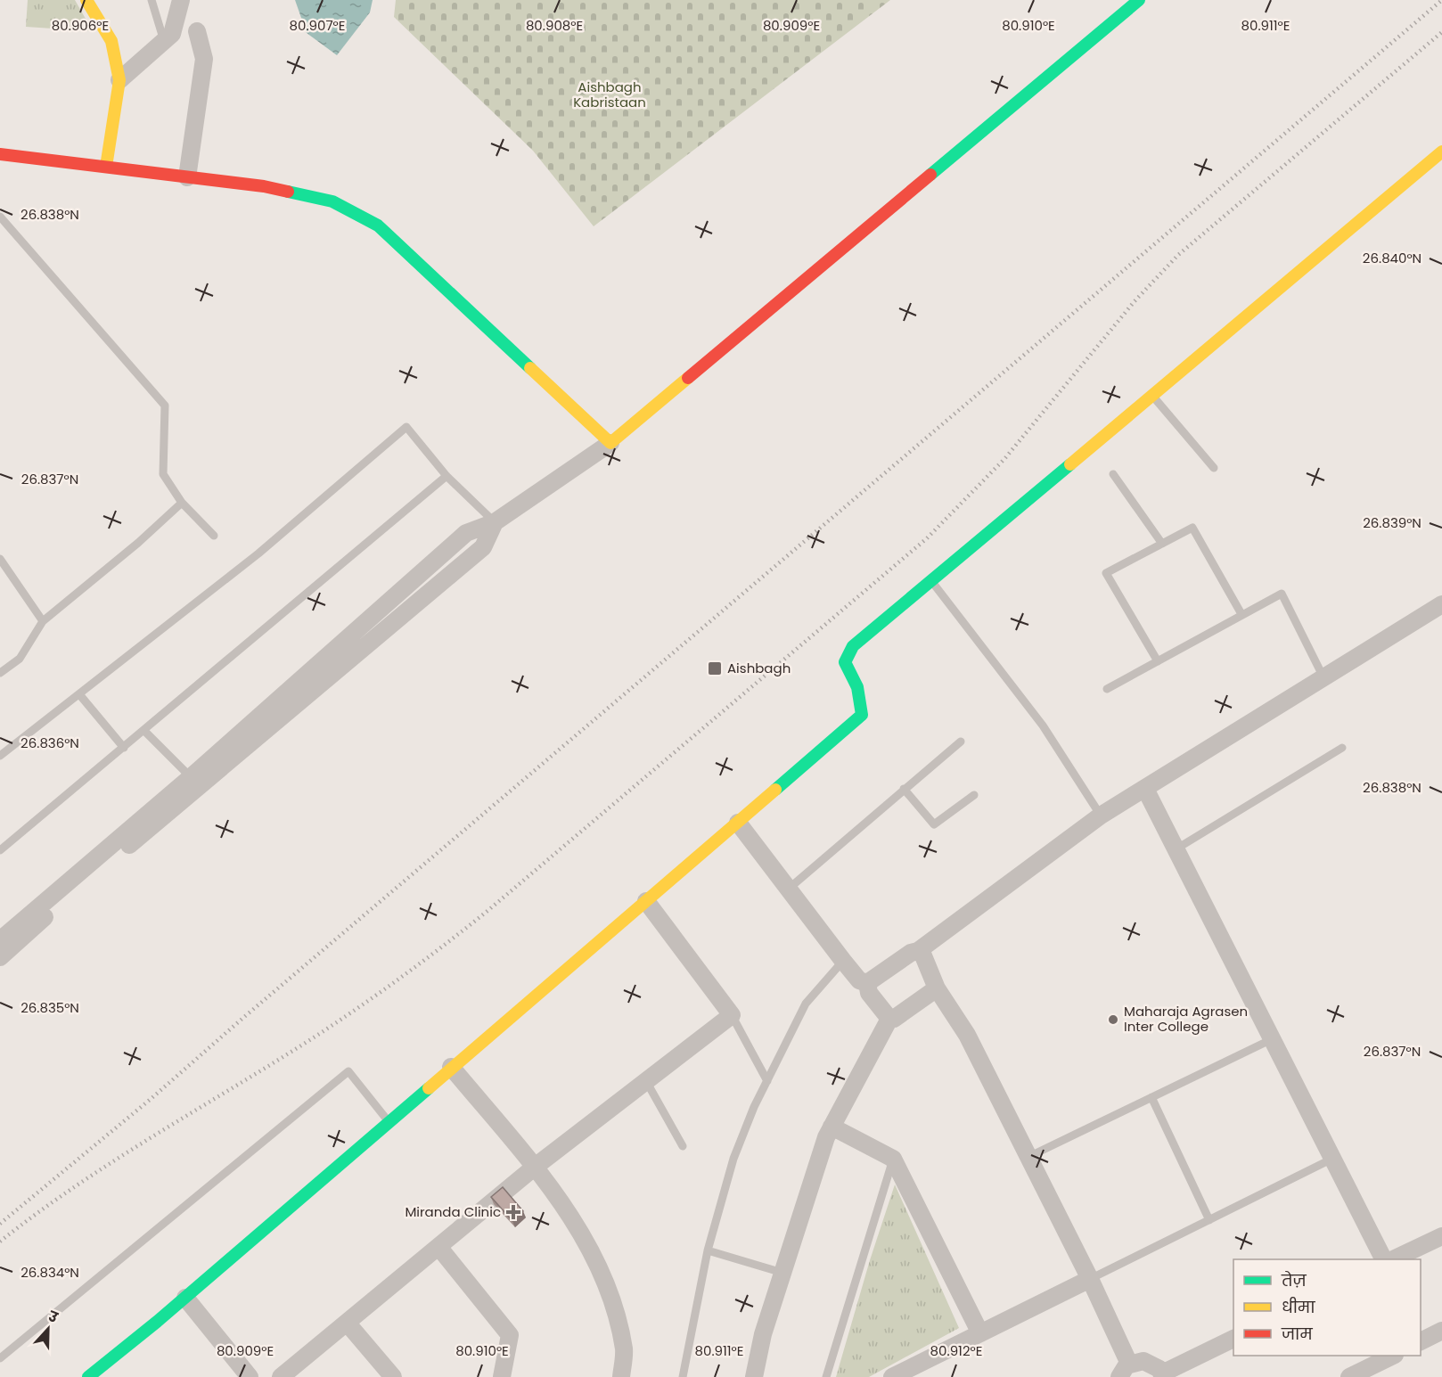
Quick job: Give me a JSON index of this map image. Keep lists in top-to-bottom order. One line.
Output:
{"parks":["Aishbagh Kabristaan"],"places":{"transit":["Aishbagh"],"other":["Maharaja Agrasen Inter College"],"health":["Miranda Clinic"]},"legend":["तेज़","धीमा","जाम"],"north":"top","coordinates":["80.907°E","80.908°E","80.906°E","80.909°E","80.910°E","80.911°E","26.838°N","26.840°N","26.837°N","26.839°N","26.836°N","26.835°N","26.834°N","80.912°E"]}
